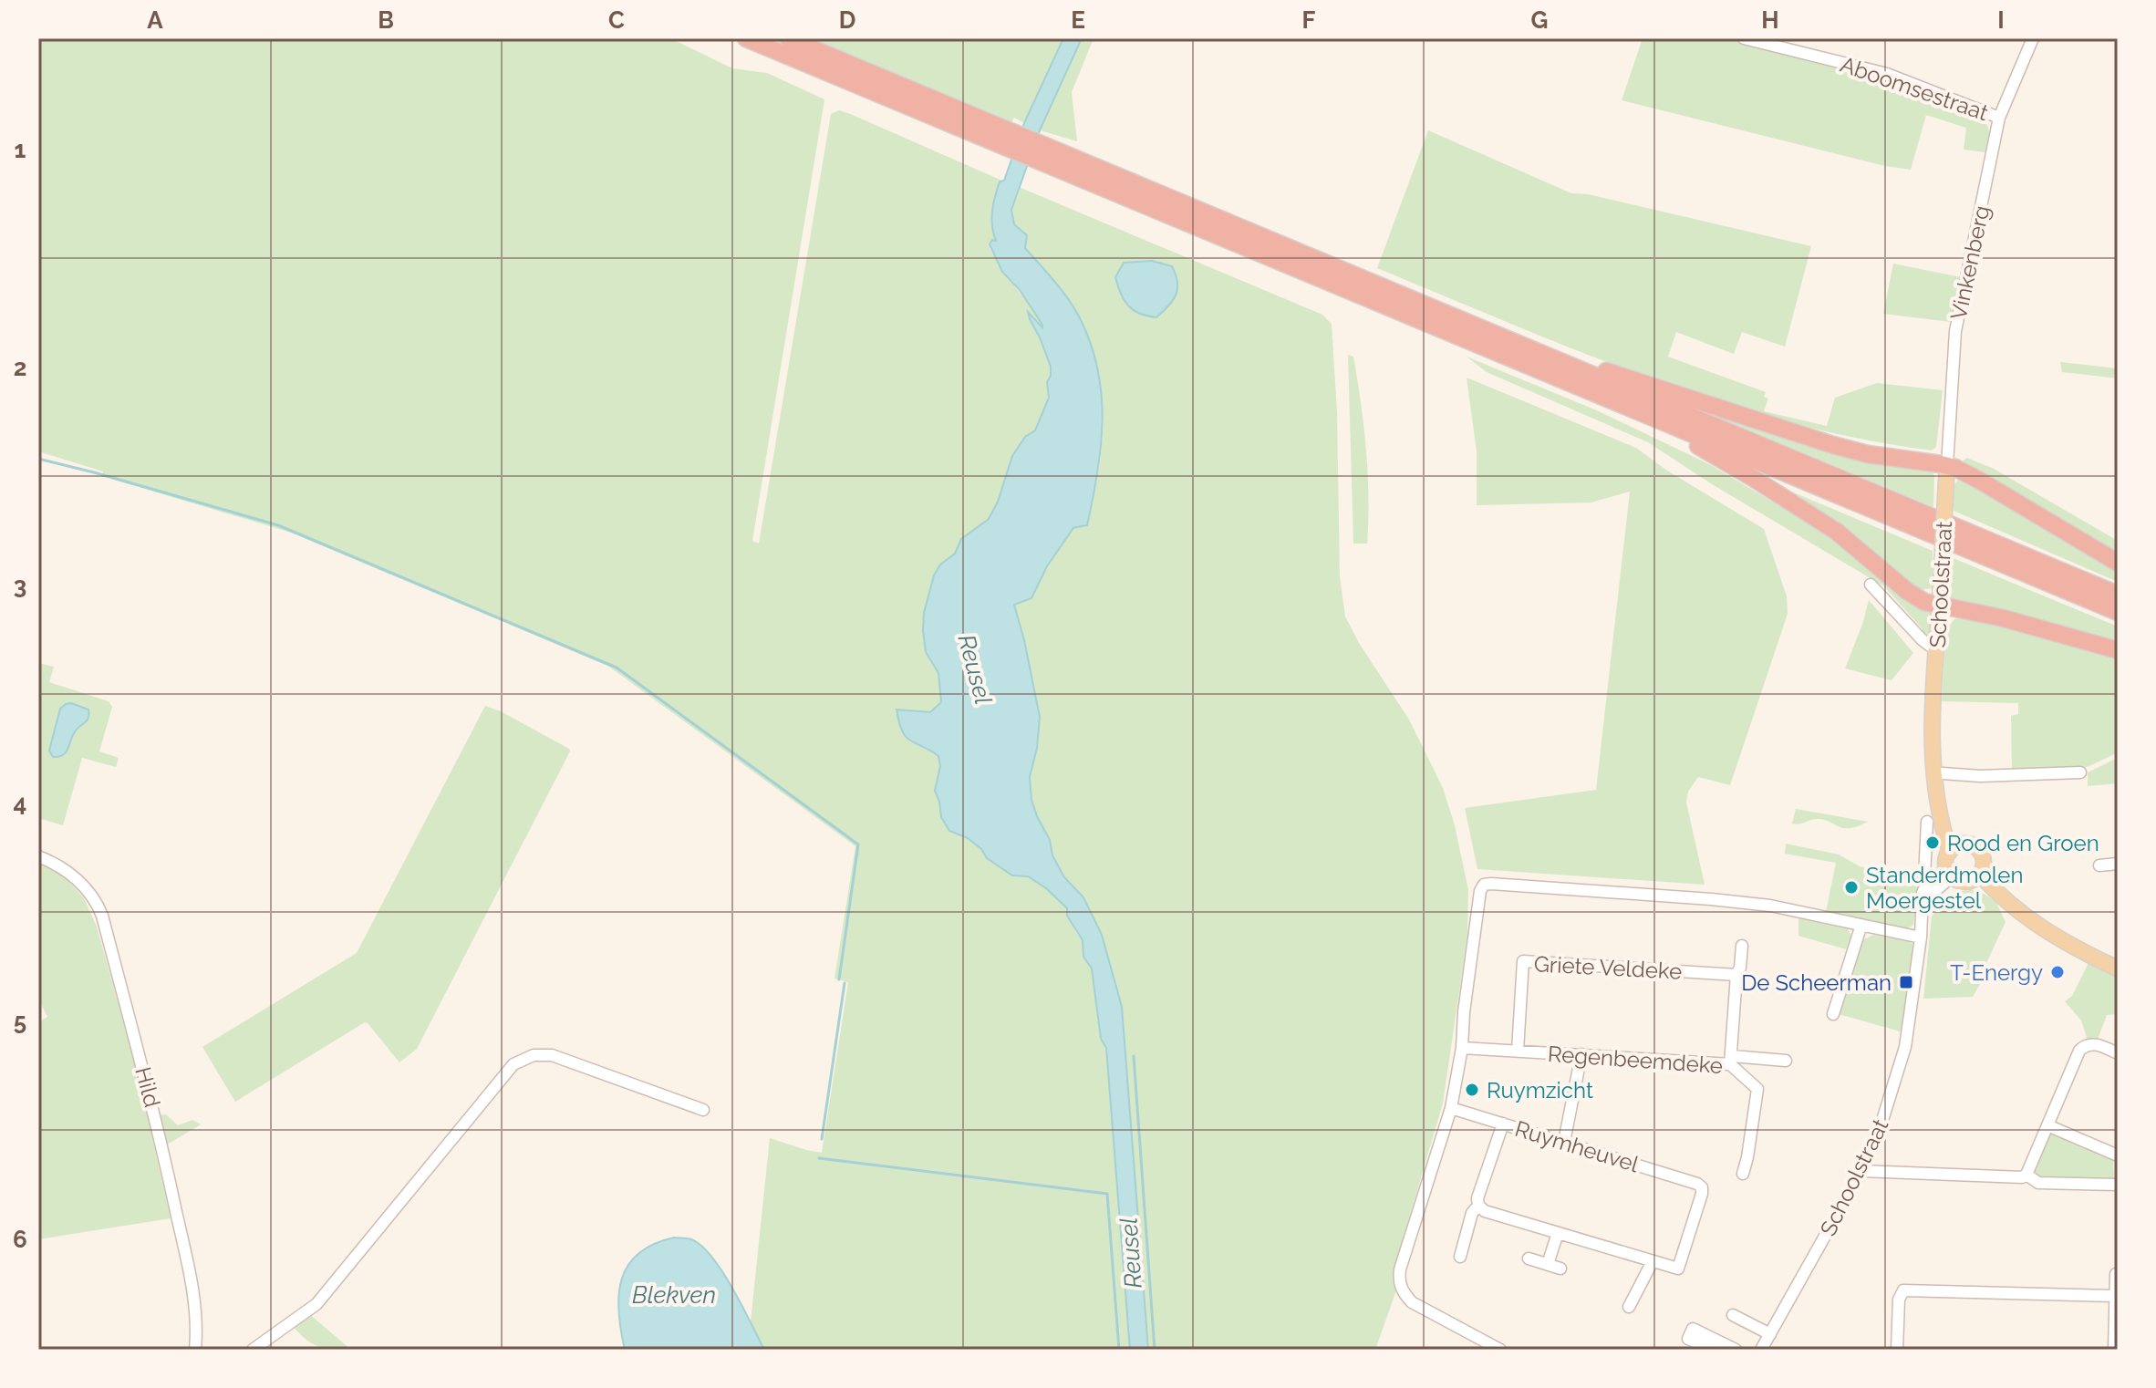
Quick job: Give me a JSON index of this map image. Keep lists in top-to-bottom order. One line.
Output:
{"streets":{"main road":["Vinkenberg","Schoolstraat"],"street":["Aboomsestraat","Griete Veldeke","Regenbeemdeke","Hild","Ruymheuvel"]},"crossings":[["Aboomsestraat","Vinkenberg"],["Vinkenberg","Schoolstraat"],["Griete Veldeke","Regenbeemdeke"]],"water":["Reusel","Blekven"],"places":{"other":["Rood en Groen","Standerdmolen Moergestel","T-Energy","Ruymzicht"],"transit":["De Scheerman"]},"grid":{"columns":["A","B","C","D","E","F","G","H","I"],"rows":["1","2","3","4","5","6"]}}
